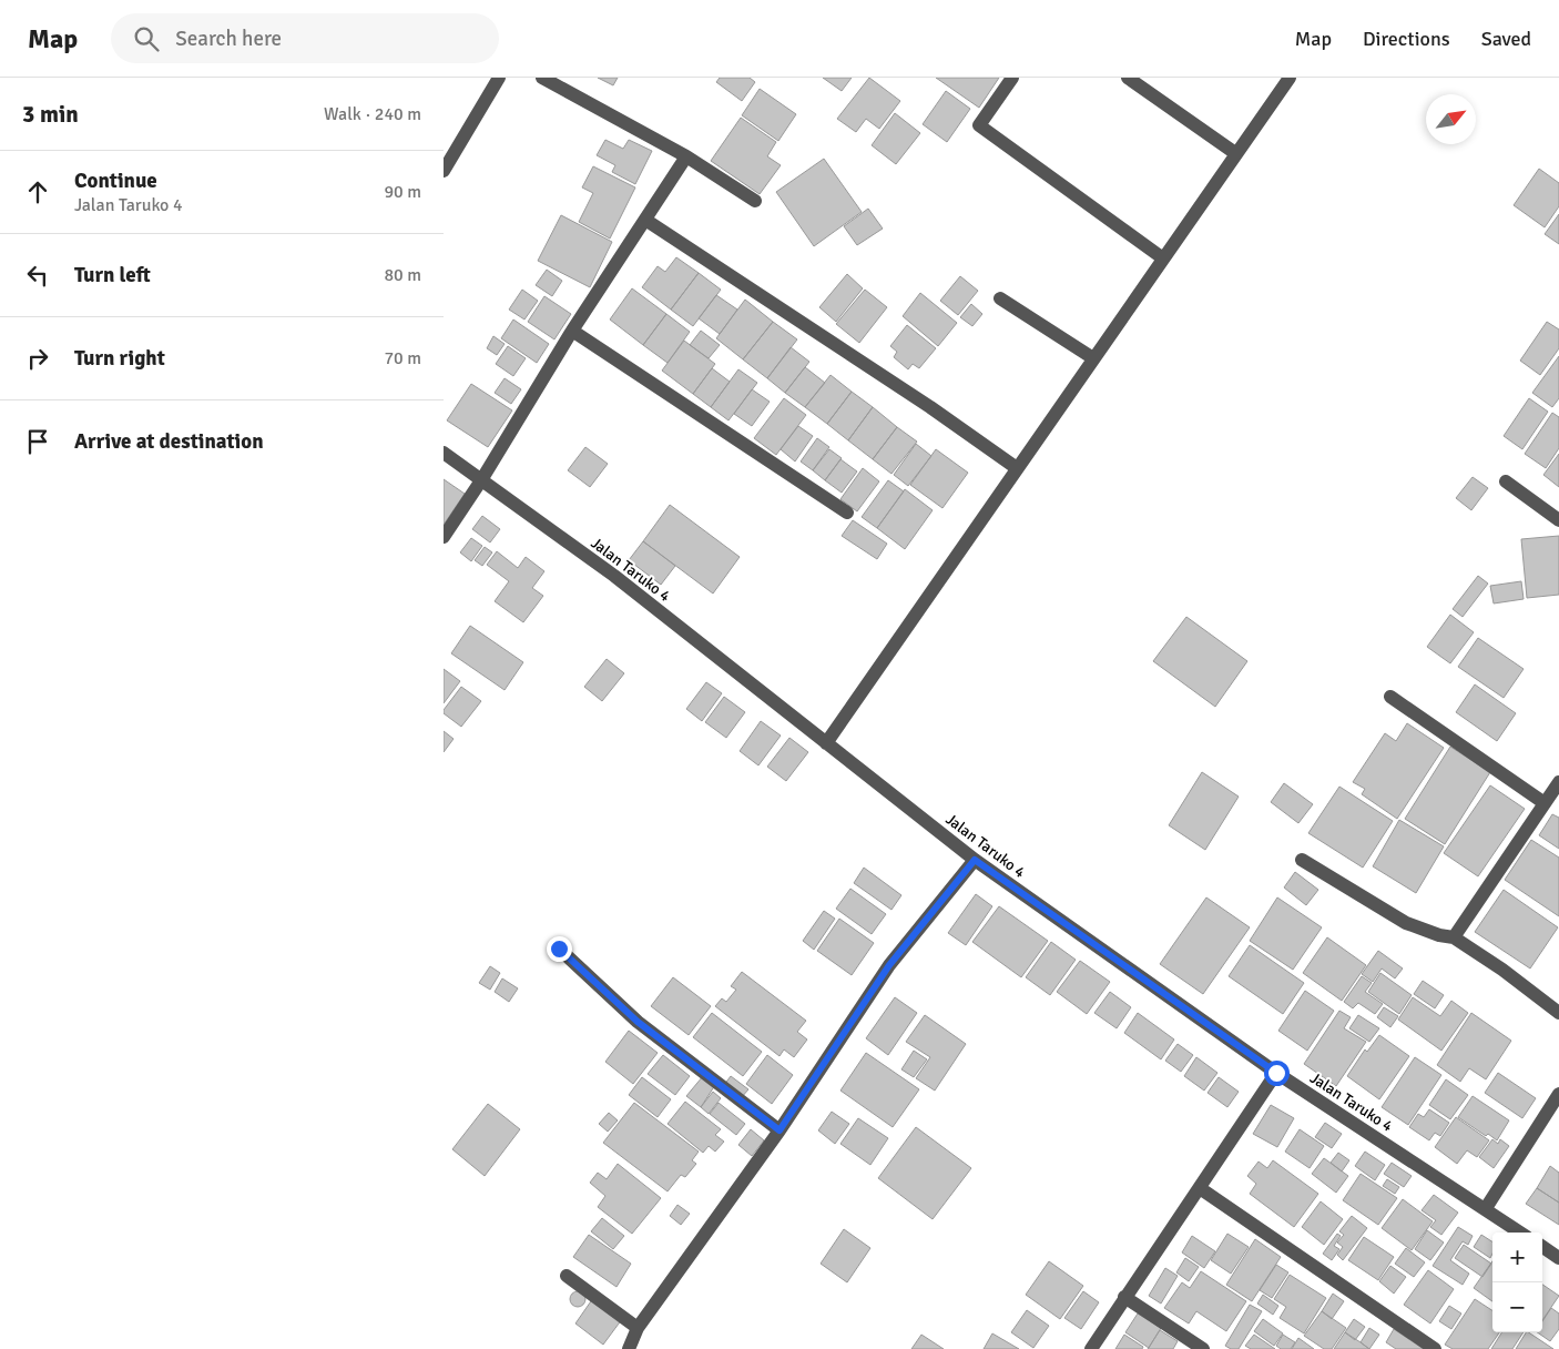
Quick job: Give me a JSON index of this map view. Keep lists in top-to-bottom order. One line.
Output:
{"streets":{"street":["Jalan Taruko 4"]},"north":"top right","page":{"header":"Map","search":"Search here","nav":["Map","Directions","Saved"],"heading":["3 min","Walk · 240 m"],"list":[["Continue","Jalan Taruko 4","90 m"],["Turn left","80 m"],["Turn right","70 m"],"Arrive at destination"],"map_buttons":["+","−"]}}
